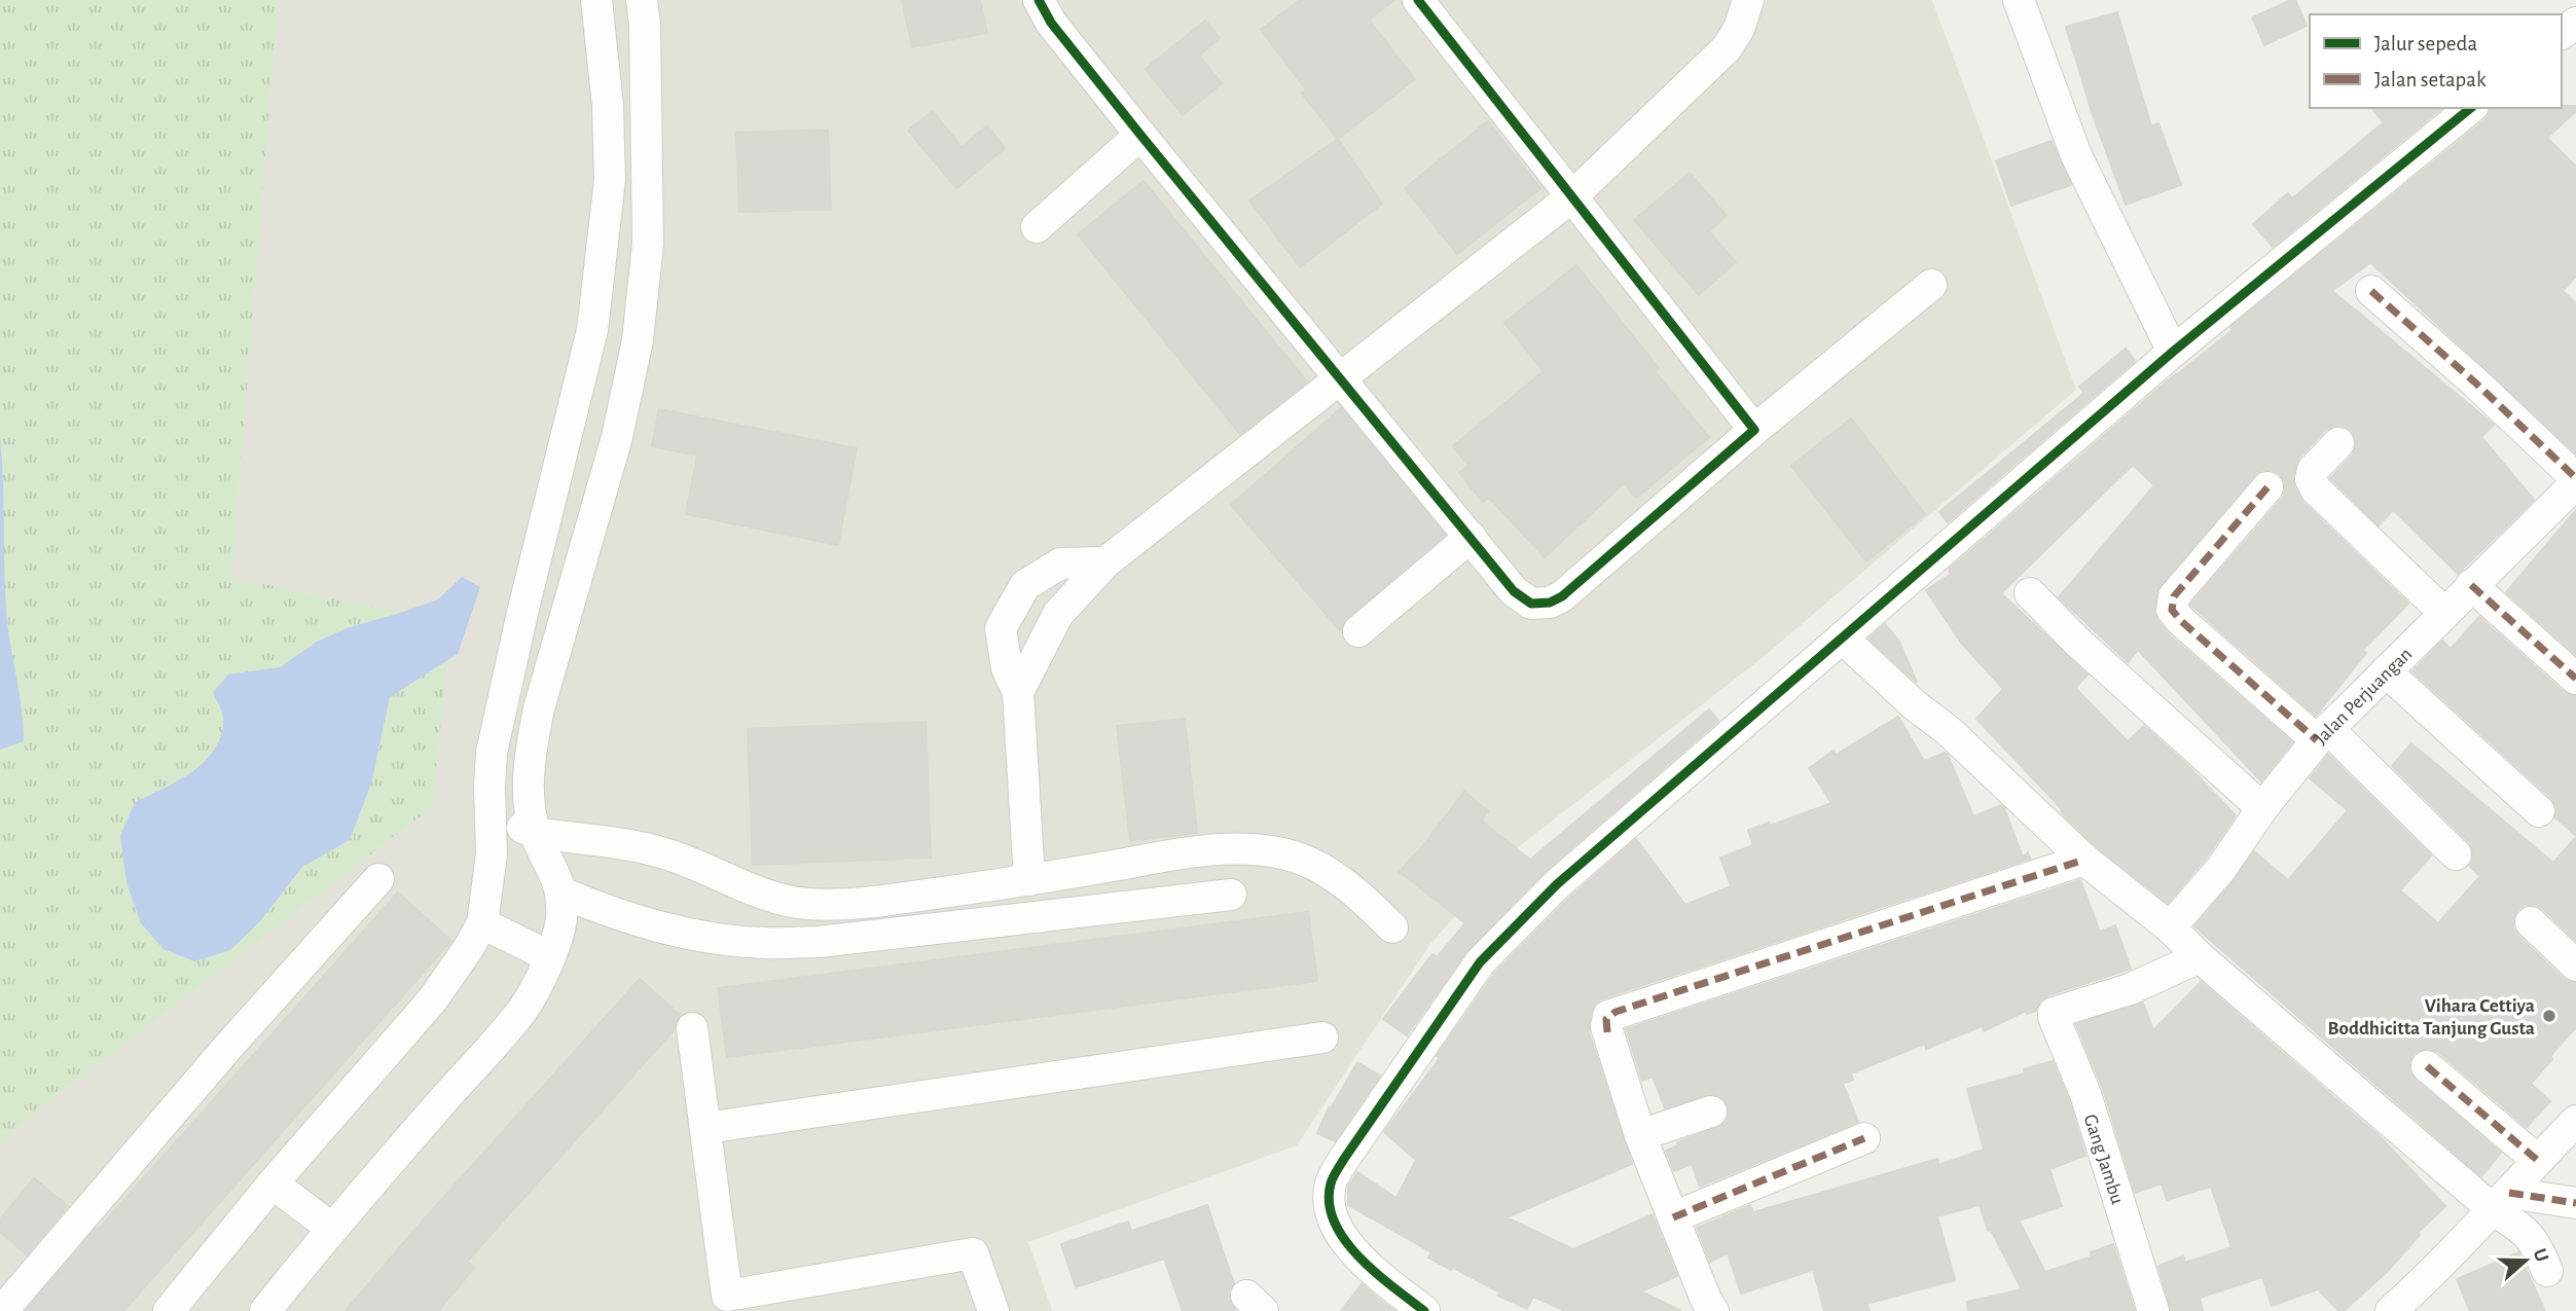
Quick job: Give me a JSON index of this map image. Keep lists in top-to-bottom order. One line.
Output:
{"streets":{"street":["Jalan Perjuangan","Gang Jambu"]},"places":["Vihara Cettiya Boddhicitta Tanjung Gusta"],"legend":["Jalur sepeda","Jalan setapak"],"north":"right"}
